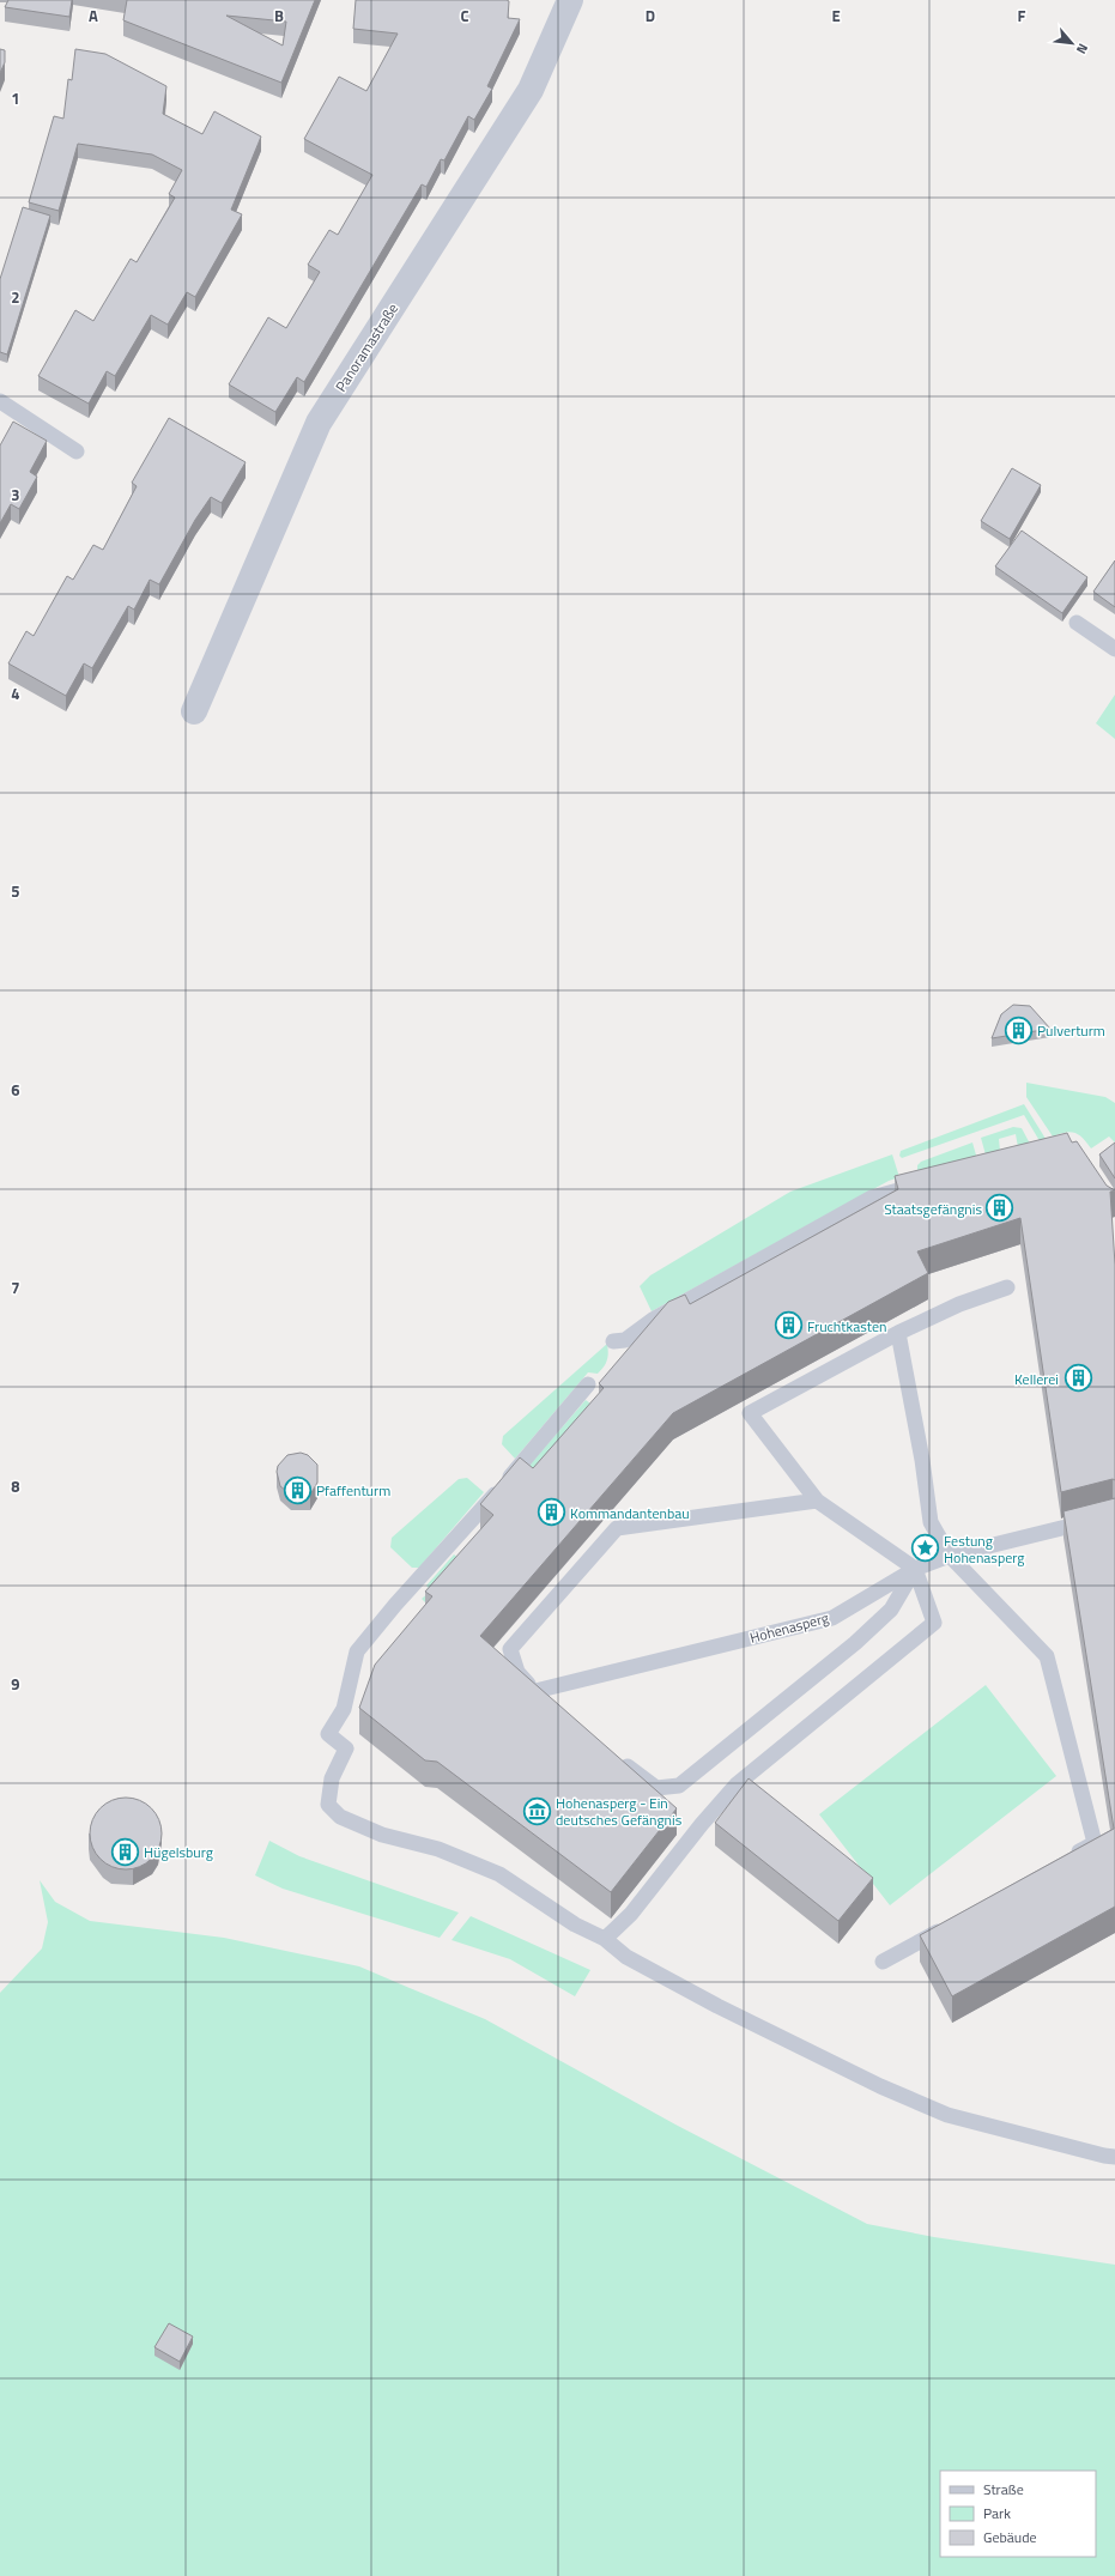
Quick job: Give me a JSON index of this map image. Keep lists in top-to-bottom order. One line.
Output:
{"streets":{"street":["Panoramastraße"],"lane":["Hohenasperg"]},"places":{"building":["Pulverturm","Staatsgefängnis","Fruchtkasten","Kellerei","Pfaffenturm","Kommandantenbau","Hügelsburg"],"place":["Festung Hohenasperg"],"museum":["Hohenasperg - Ein deutsches Gefängnis"]},"legend":["Straße","Park","Gebäude"],"north":"bottom right","grid":{"columns":["A","B","C","D","E","F"],"rows":["1","2","3","4","5","6","7","8","9"]}}
